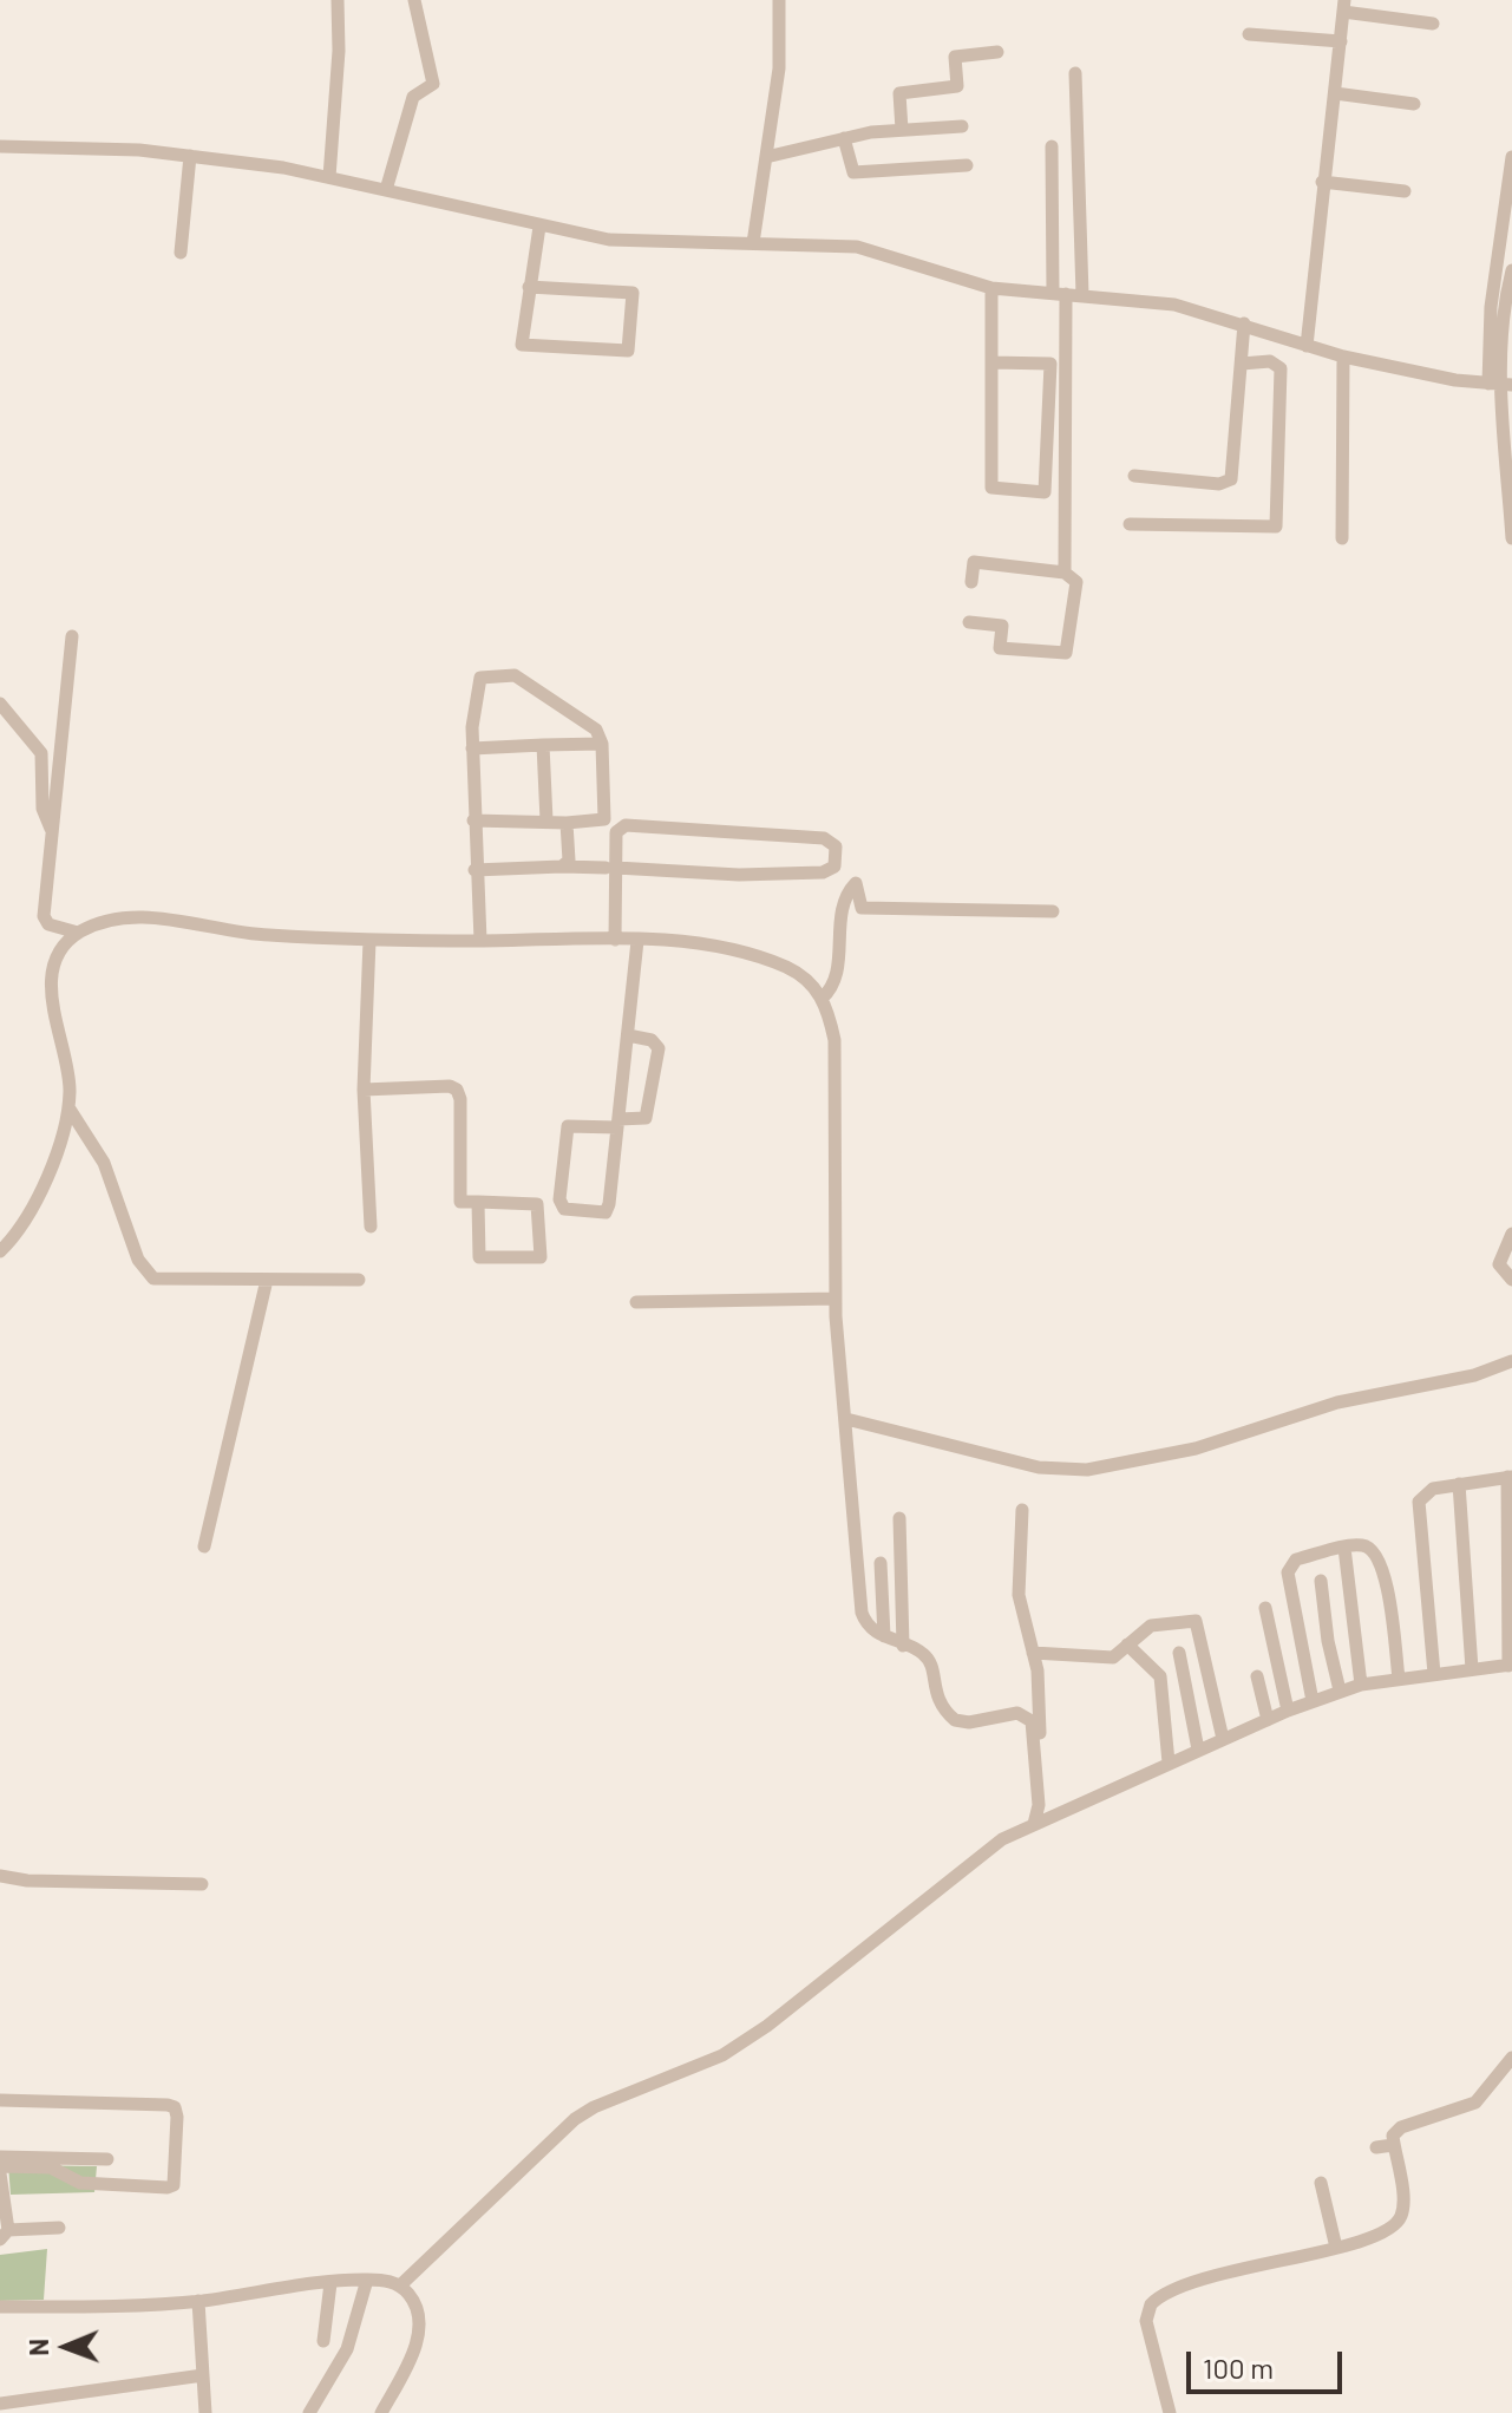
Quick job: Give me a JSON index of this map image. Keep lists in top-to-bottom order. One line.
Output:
{"scale_bar":"100 m","north":"left"}
